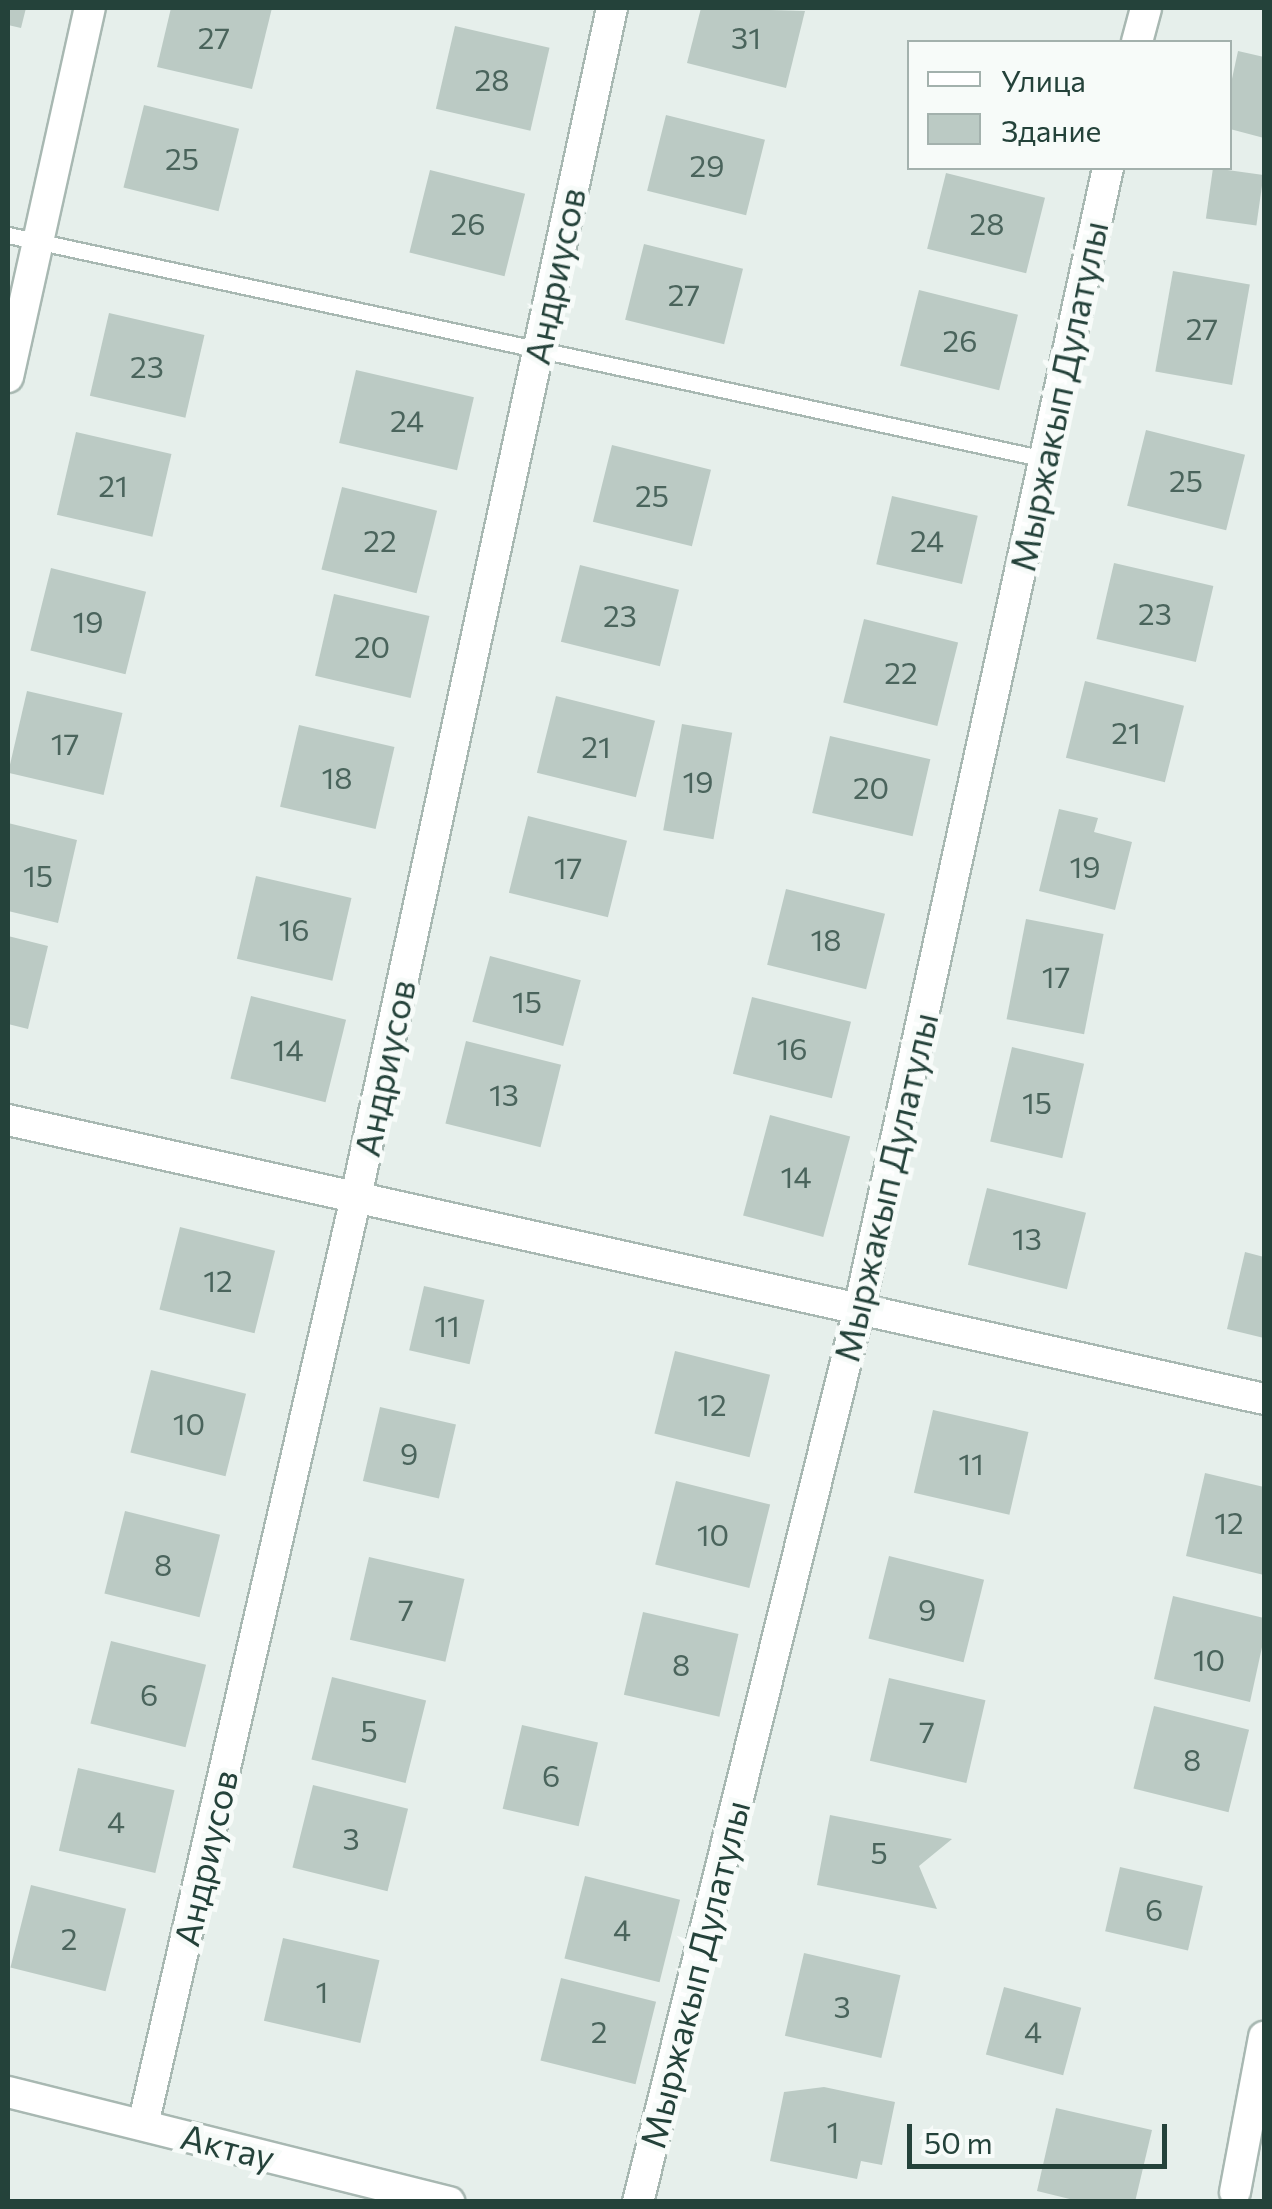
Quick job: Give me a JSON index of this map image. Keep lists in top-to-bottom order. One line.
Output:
{"streets":{"street":["Андриусов","Мыржакып Дулатулы","Актау"]},"crossings":[["Андриусов","Актау"]],"house_numbers":["27","31","28","25","29","26","28","27","27","26","23","24","25","21","25","22","24","23","23","19","20","22","21","17","21","18","19","20","19","17","15","16","18","17","15","16","14","13","15","14","13","12","11","12","10","9","11","12","10","8","7","9","10","8","6","5","7","8","6","4","3","5","6","4","2","1","3","2","4","1"],"legend":["Улица","Здание"],"scale_bar":"50 m"}
